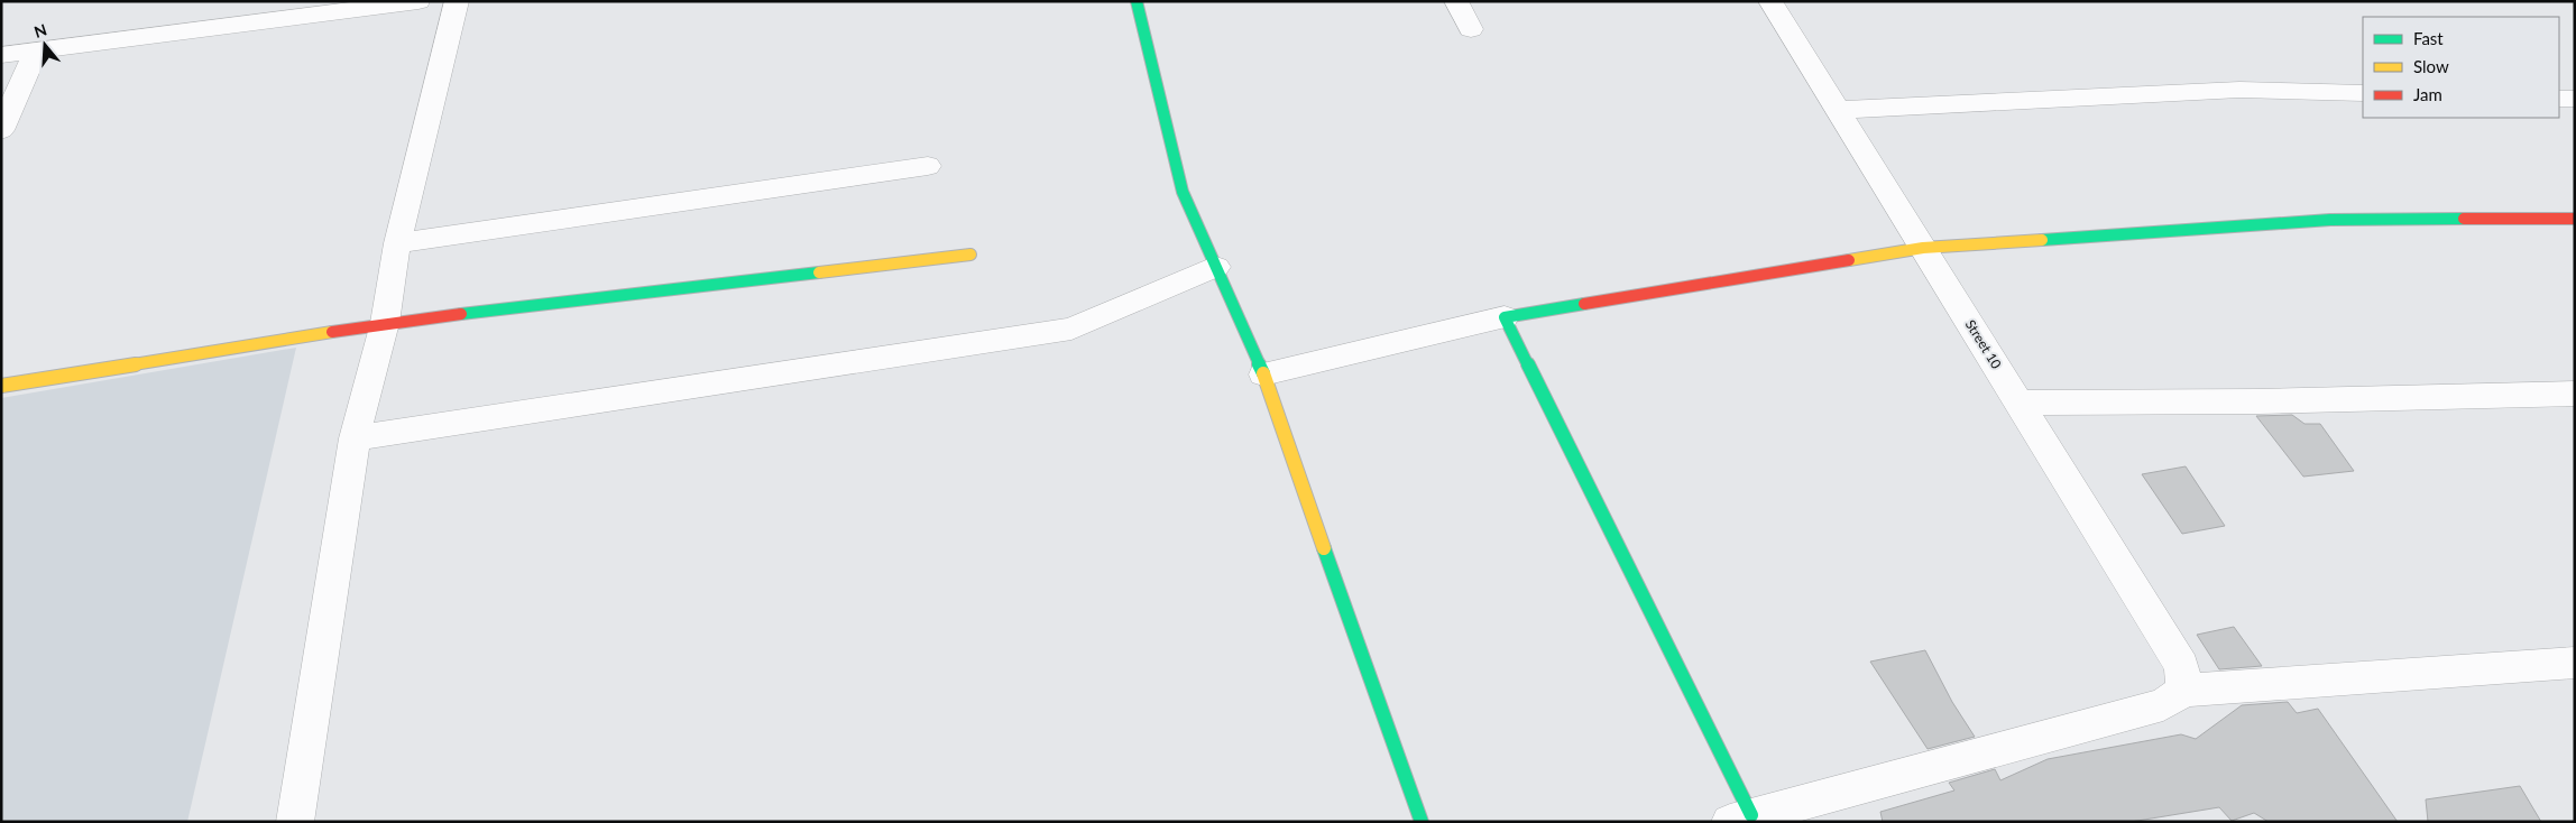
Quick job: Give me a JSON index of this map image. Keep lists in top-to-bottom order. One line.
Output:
{"streets":{"street":["Street 10"]},"legend":["Fast","Slow","Jam"],"north":"top"}
